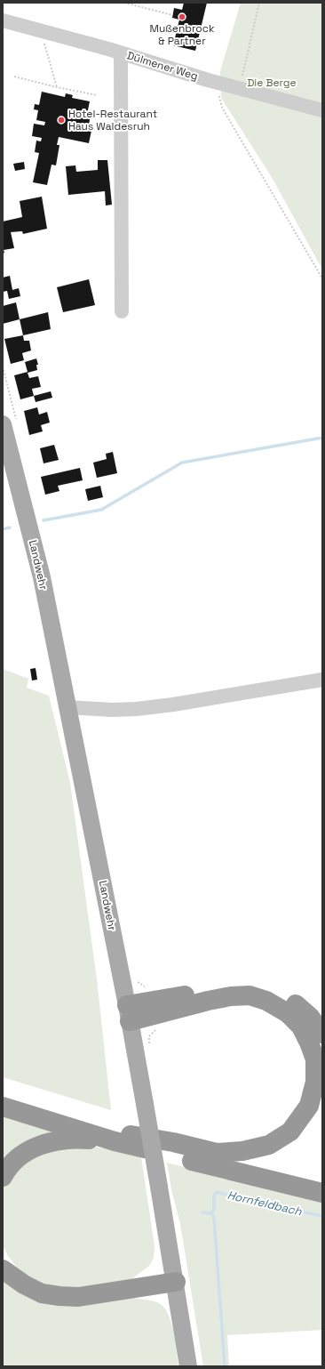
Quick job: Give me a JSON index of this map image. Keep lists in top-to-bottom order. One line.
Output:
{"streets":{"main road":["Landwehr"],"street":["Dülmener Weg"]},"water":["Hornfeldbach"],"parks":["Die Berge"],"places":["Mußenbrock & Partner","Hotel-Restaurant Haus Waldesruh"]}
